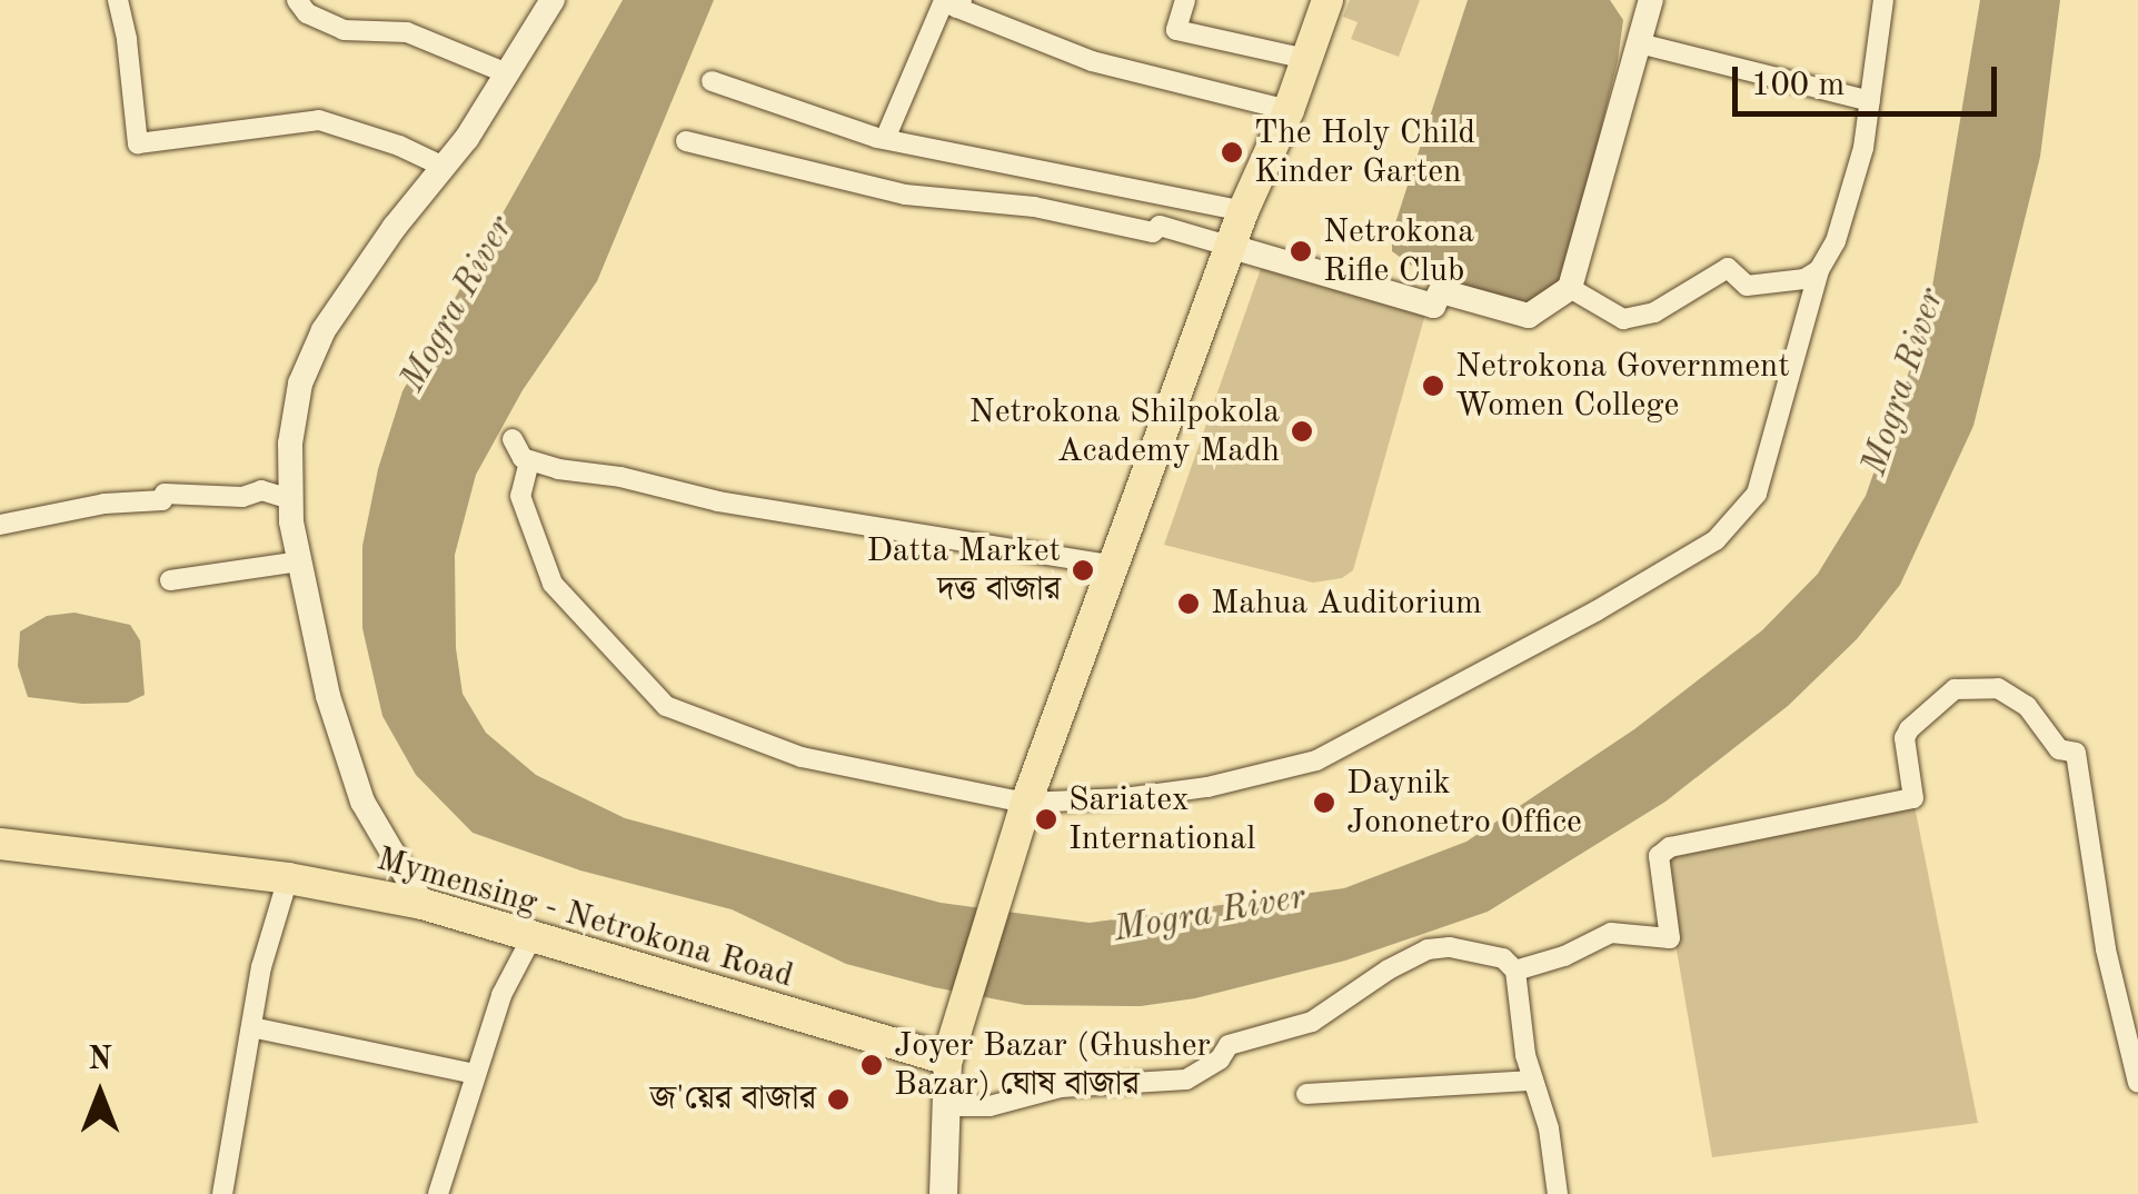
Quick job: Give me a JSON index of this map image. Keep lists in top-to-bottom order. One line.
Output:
{"streets":{"main road":["Mymensing - Netrokona Road"]},"water":["Mogra River"],"places":["The Holy Child Kinder Garten","Netrokona Rifle Club","Netrokona Government Women College","Netrokona Shilpokola Academy Madh","Datta Market দত্ত বাজার","Mahua Auditorium","Daynik Jononetro Office","Sariatex International","Joyer Bazar (Ghusher Bazar) ঘোষ বাজার","জ'‌য়‌ের বাজার"],"scale_bar":"100 m","north":"top"}
